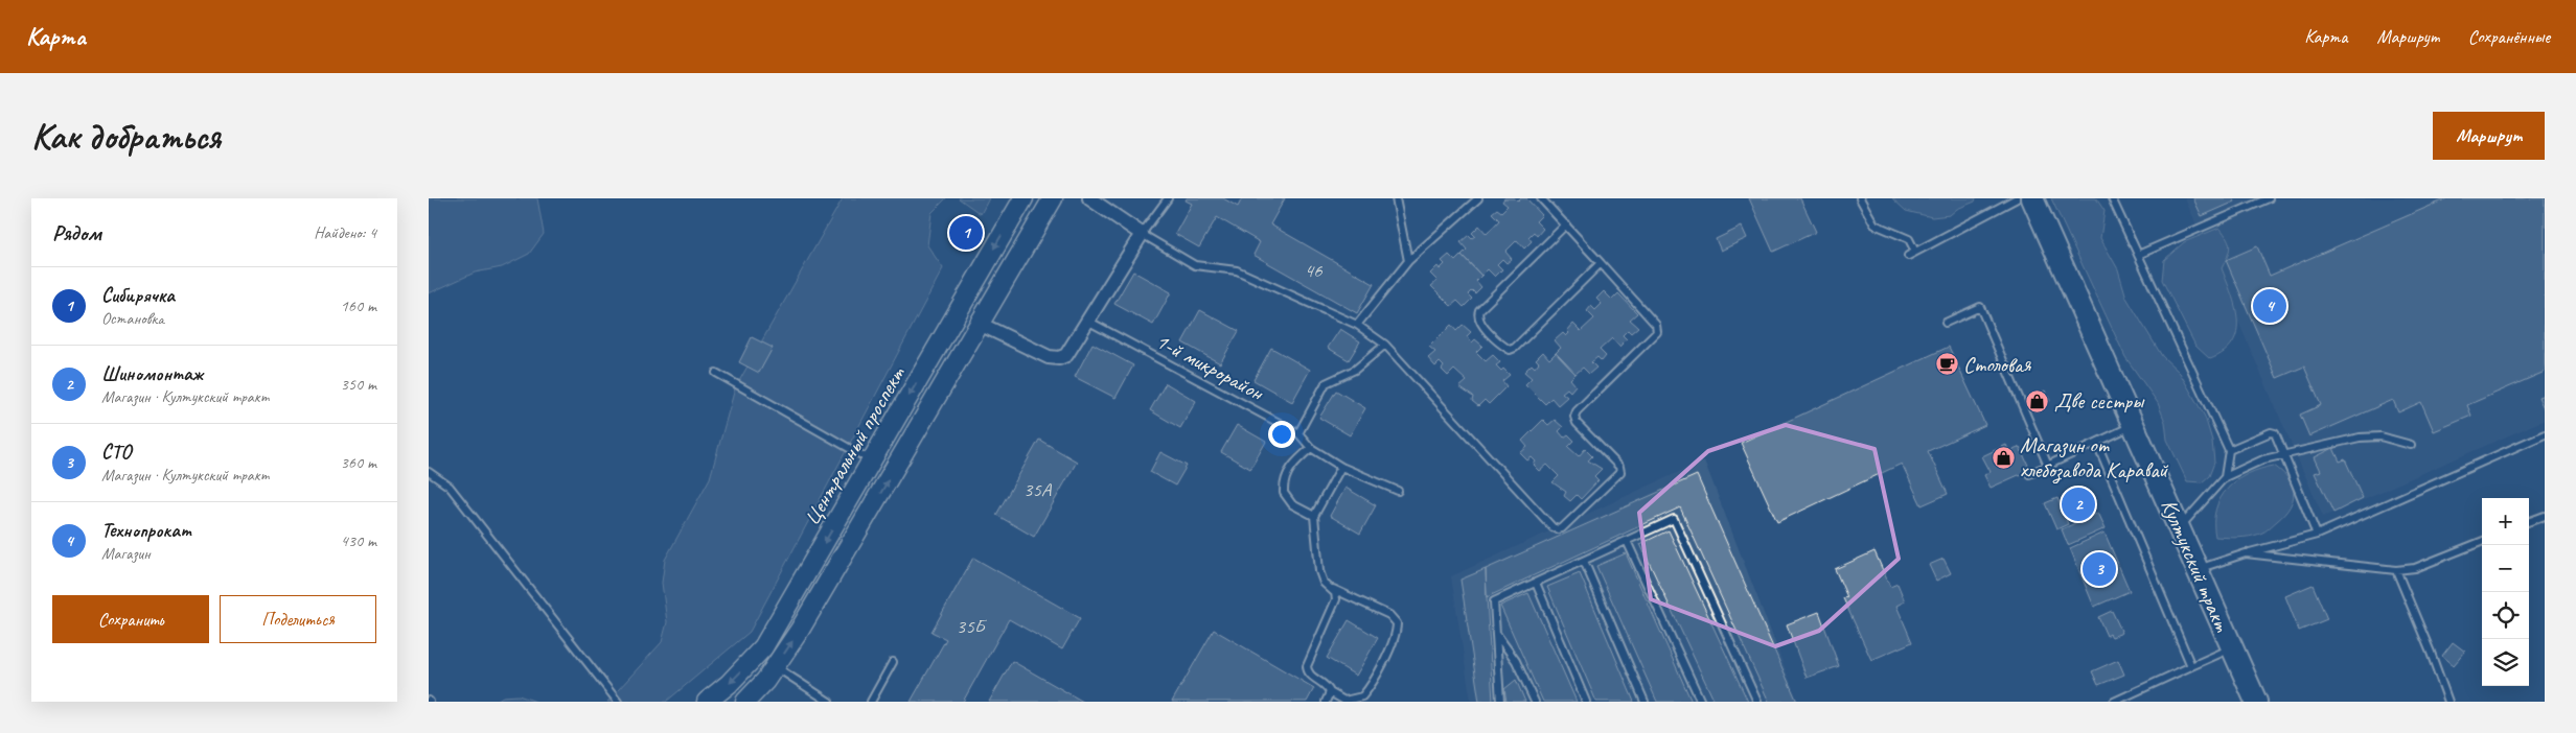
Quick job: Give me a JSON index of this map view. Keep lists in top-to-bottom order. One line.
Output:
{"streets":{"main road":["Центральный проспект","Култукский тракт"],"lane":["1-й микрорайон"]},"places":{"cafe":["Столовая"],"shop":["Две сестры","Магазин от хлебозавода Каравай"]},"house_numbers":["46","35А","35Б"],"page":{"header":"Карта","nav":["Карта","Маршрут","Сохранённые"],"buttons":["Маршрут",["Сохранить","Поделиться"]],"title":"Как добраться","heading":["Рядом","Найдено: 4"],"pins":["1","4","2","3"],"list":[{"mark":"1","name":"Сибирячка","note":"Остановка","value":"160 m"},{"mark":"2","name":"Шиномонтаж","note":"Магазин · Култукский тракт","value":"350 m"},{"mark":"3","name":"СТО","note":"Магазин · Култукский тракт","value":"360 m"},{"mark":"4","name":"Технопрокат","note":"Магазин","value":"430 m"}],"map_buttons":["+","−"]}}
